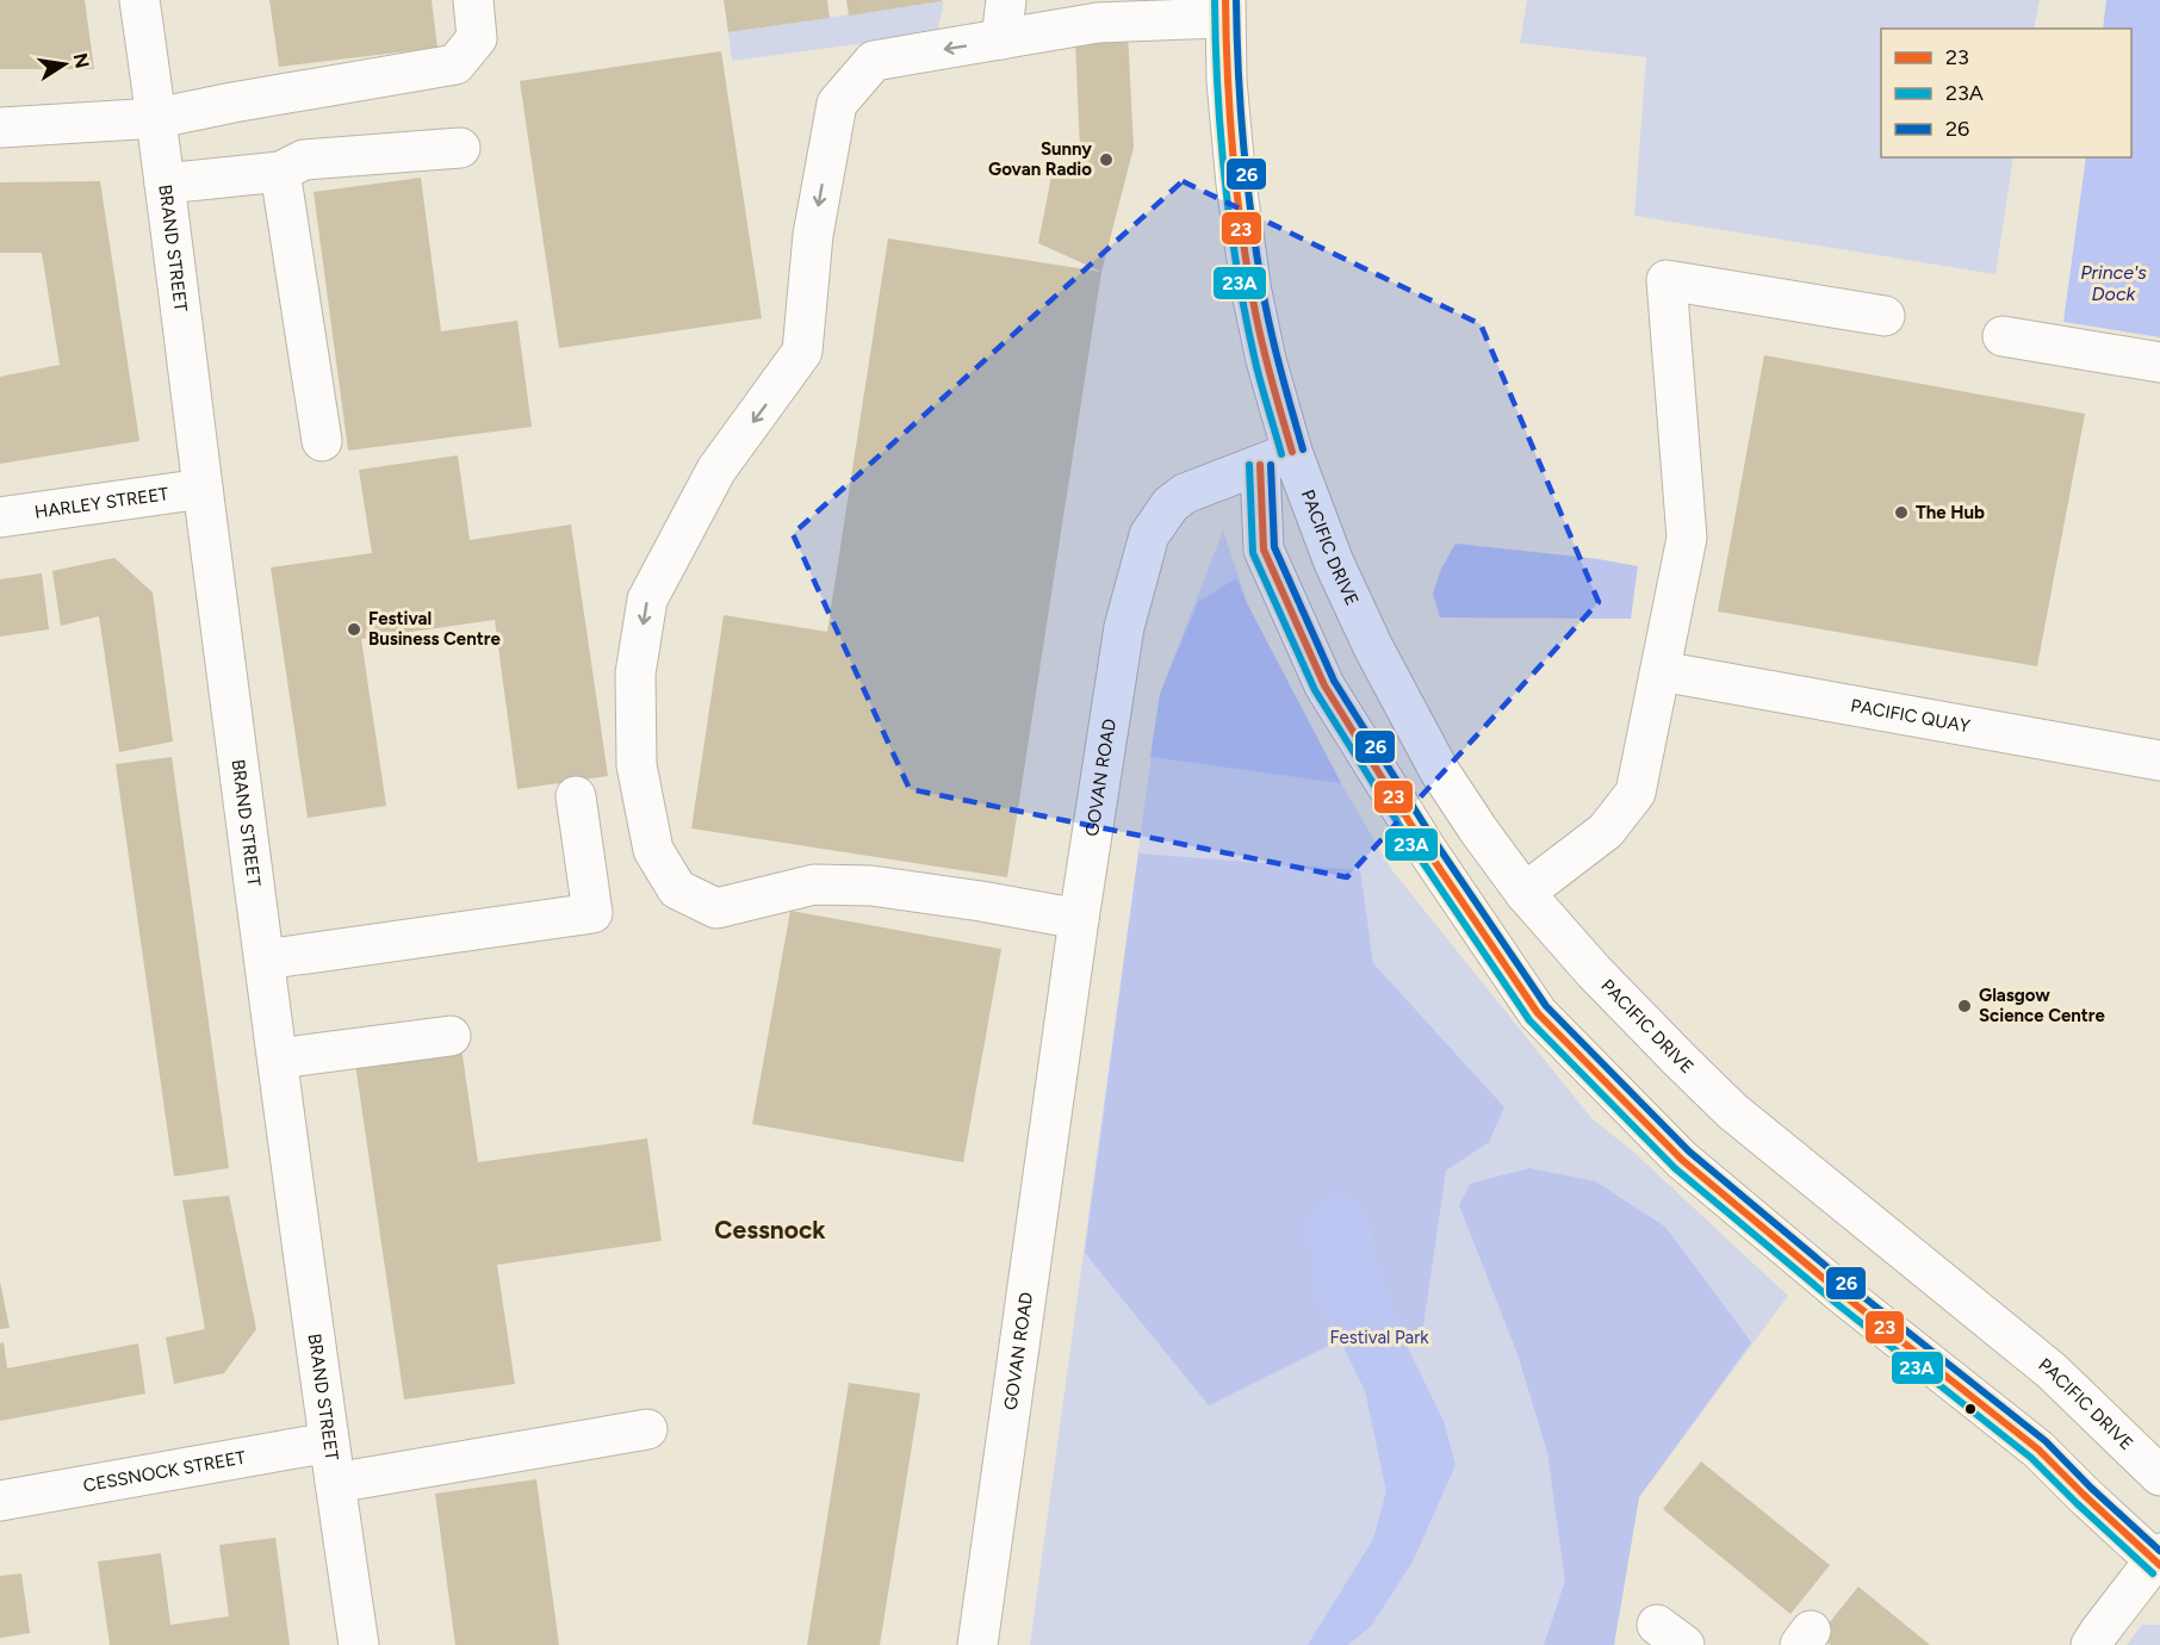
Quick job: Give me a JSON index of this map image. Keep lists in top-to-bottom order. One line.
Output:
{"streets":{"street":["BRAND STREET","HARLEY STREET","PACIFIC DRIVE","PACIFIC QUAY","GOVAN ROAD","CESSNOCK STREET"]},"crossings":[["BRAND STREET","HARLEY STREET"],["BRAND STREET","CESSNOCK STREET"],["PACIFIC DRIVE","GOVAN ROAD"]],"districts":["Cessnock"],"water":["Prince's Dock"],"parks":["Festival Park"],"places":["Sunny Govan Radio","The Hub","Festival Business Centre","Glasgow Science Centre"],"lines":["transit line 23","transit line 23A","transit line 26"],"legend":["23","23A","26"],"north":"right"}
